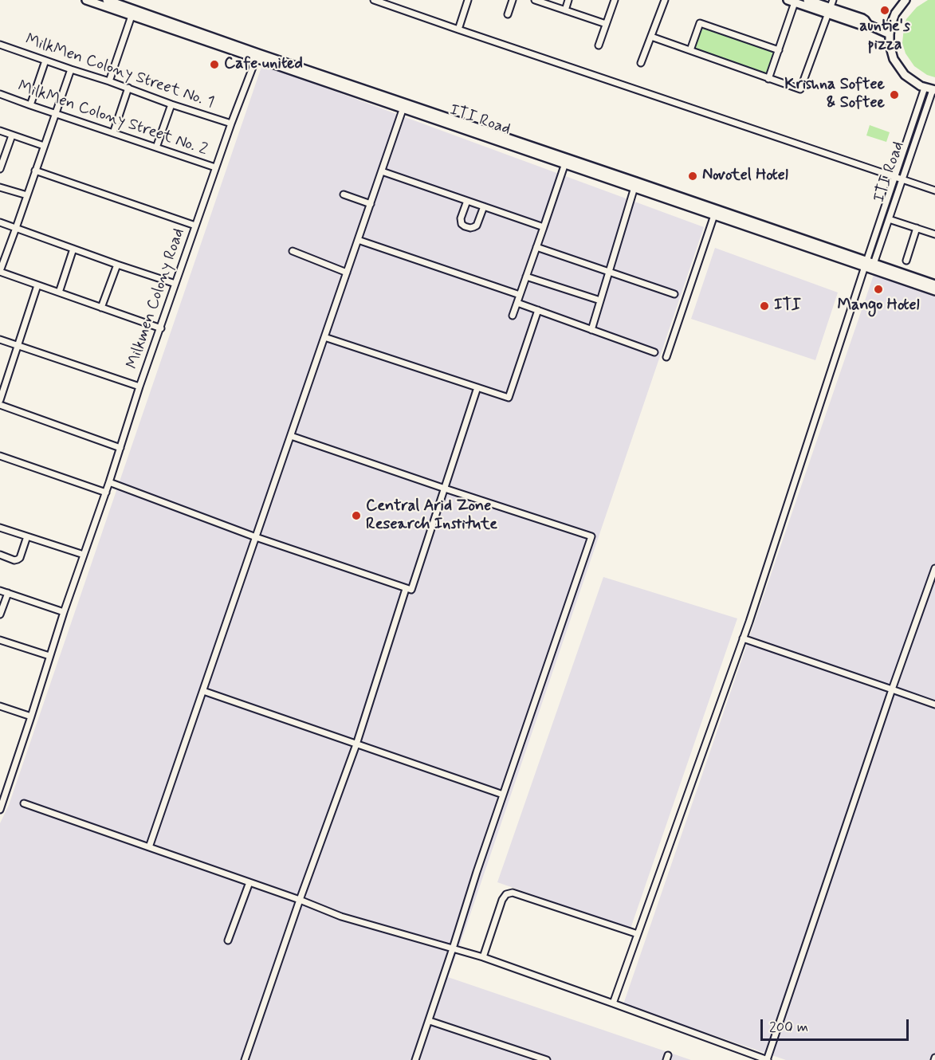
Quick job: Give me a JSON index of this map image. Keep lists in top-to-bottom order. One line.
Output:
{"streets":{"street":["MilkMen Colony Street No. 1","MilkMen Colony Street No. 2","ITI Road","Milkmen Colony Road"]},"crossings":[["MilkMen Colony Street No. 1","Milkmen Colony Road"],["MilkMen Colony Street No. 2","Milkmen Colony Road"],["ITI Road","Milkmen Colony Road"]],"places":["auntie's pizza","Cafe united","Krishna Softee & Softee","Novotel Hotel","Mango Hotel","ITI","Central Arid Zone Research Institute"],"scale_bar":"200 m"}
